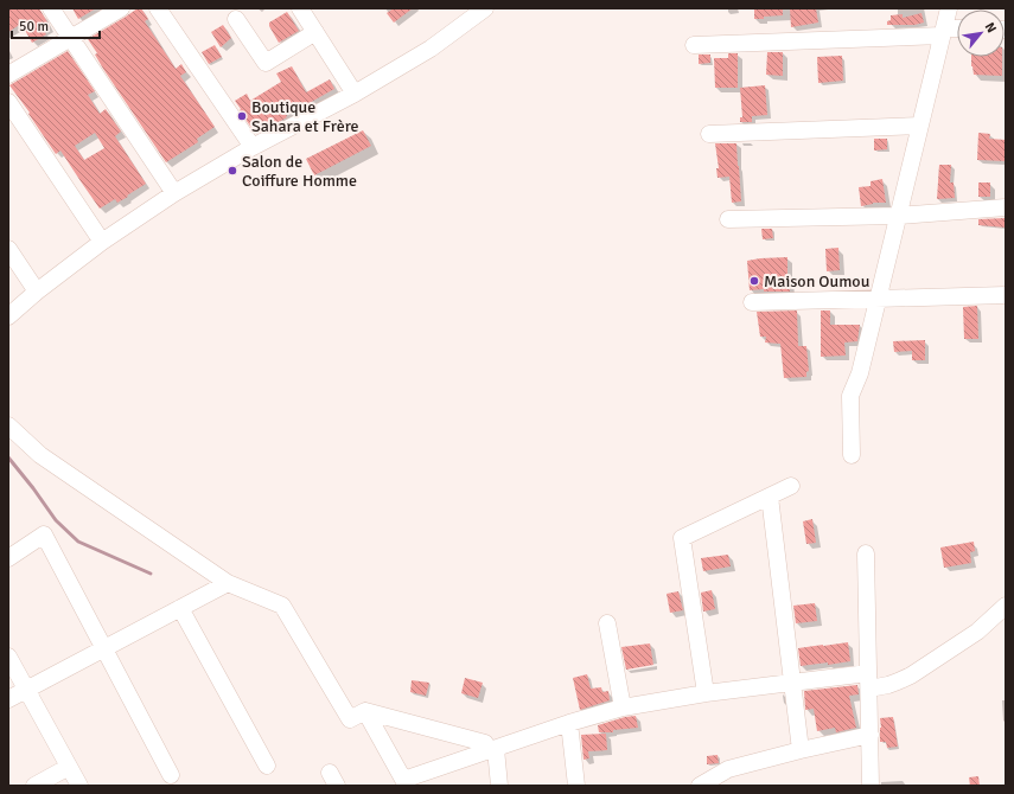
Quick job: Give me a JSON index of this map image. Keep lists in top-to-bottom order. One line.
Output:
{"places":["Boutique Sahara et Frère","Salon de Coiffure Homme","Maison Oumou"],"scale_bar":"50 m","north":"top right"}
